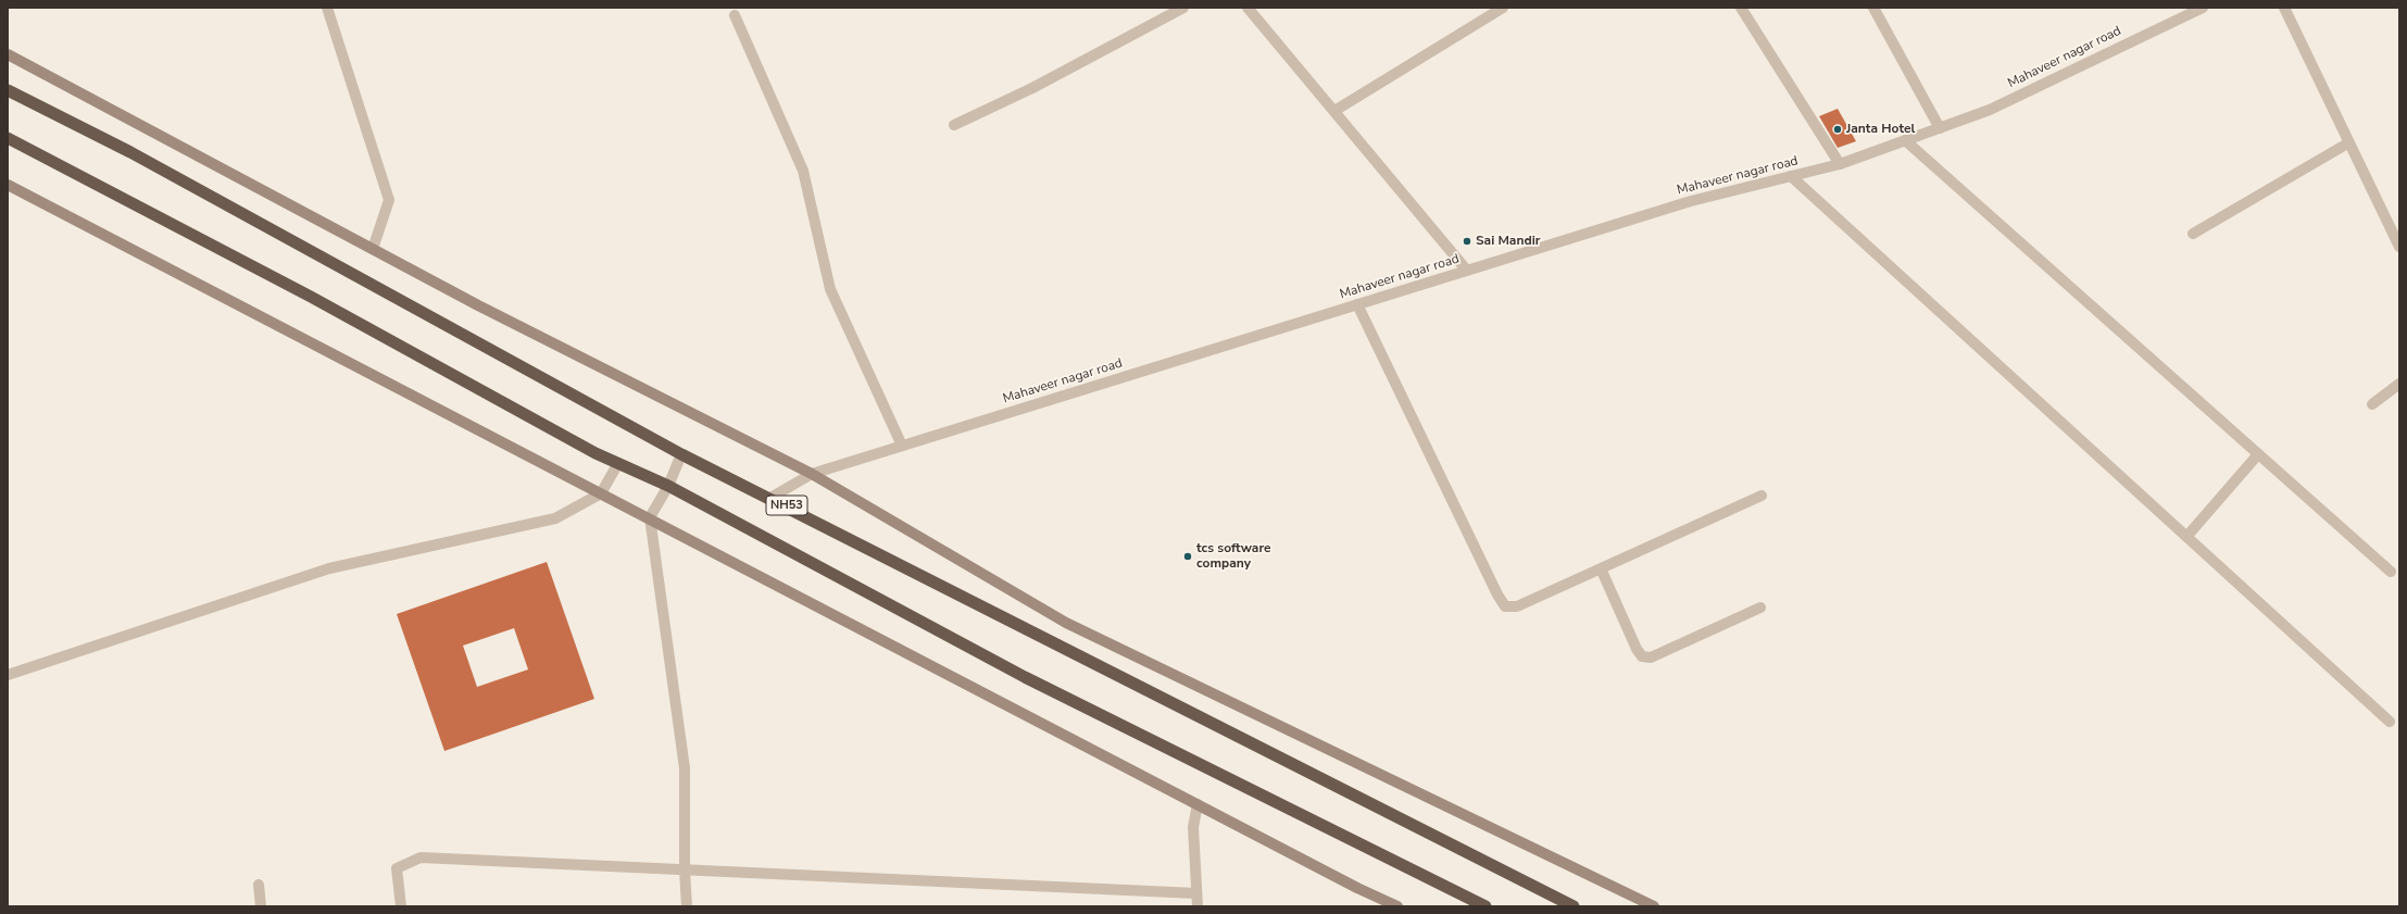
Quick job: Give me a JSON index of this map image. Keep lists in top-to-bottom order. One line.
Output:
{"streets":{"highway":["NH53"],"street":["Mahaveer nagar road"]},"crossings":[["Mahaveer nagar road","NH53"]],"places":["Janta Hotel","Sai Mandir","tcs software company"]}
